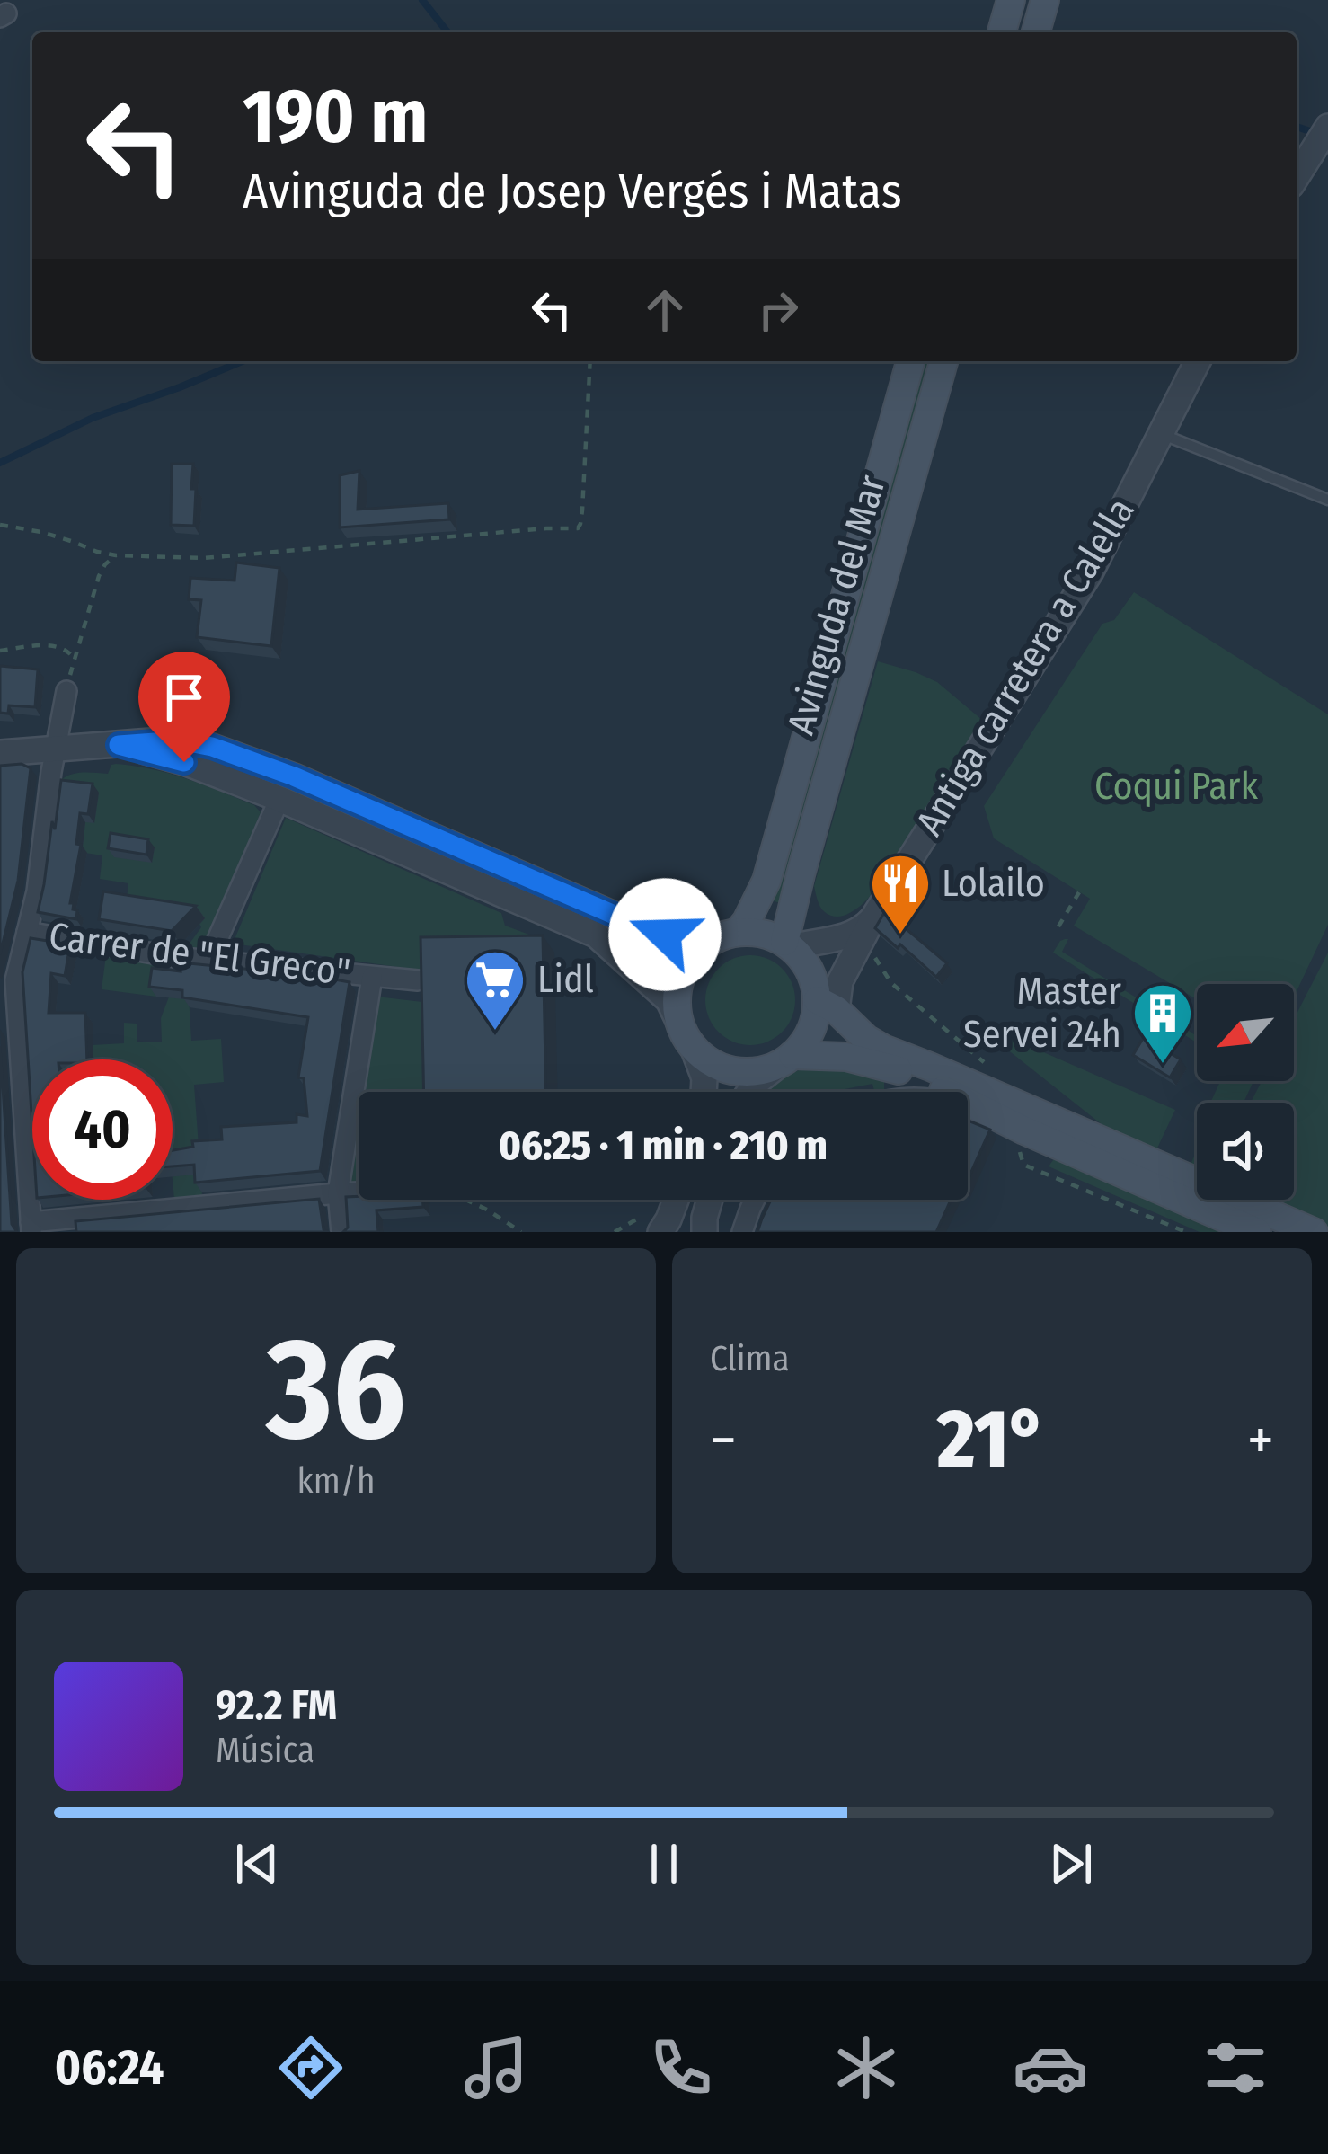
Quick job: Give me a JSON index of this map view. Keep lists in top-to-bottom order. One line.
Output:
{"streets":{"main road":["Avinguda del Mar"],"street":["Antiga carretera a Calella","Carrer de \"El Greco\""]},"crossings":[["Avinguda del Mar","Antiga carretera a Calella"]],"parks":["Coqui Park"],"places":{"restaurant":["Lolailo"],"supermarket":["Lidl"],"building":["Master Servei 24h"]},"north":"bottom left","page":{"turn":["190 m","Avinguda de Josep Vergés i Matas"],"limit":"40","trip":"06:25 · 1 min · 210 m","tile":[["36","km/h"],"Clima"],"heat":["−","21°","+"],"song":["92.2 FM","Música"],"tabs":"06:24"}}
